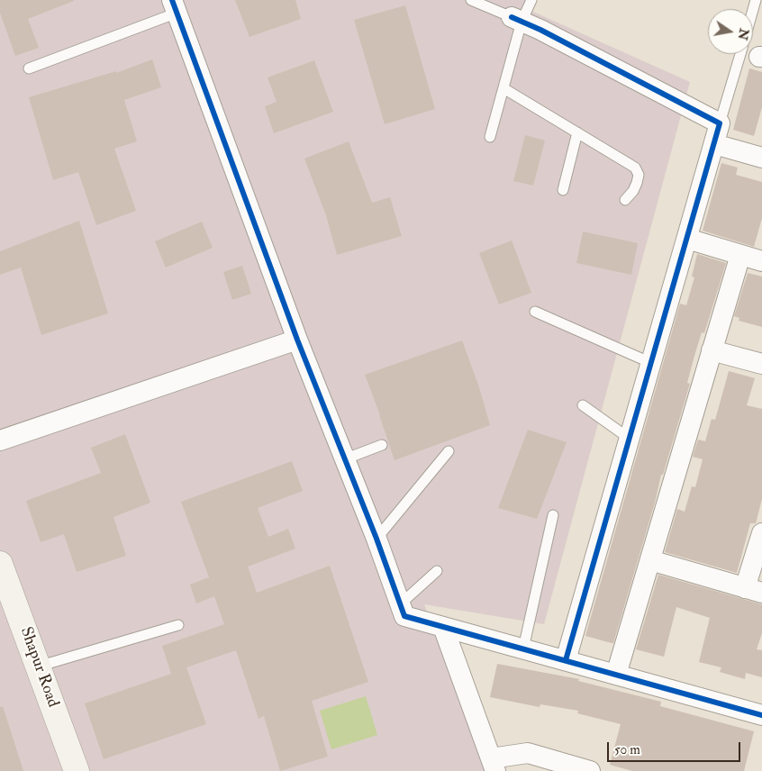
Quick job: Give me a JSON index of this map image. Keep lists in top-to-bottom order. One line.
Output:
{"streets":{"street":["Shapur Road"]},"scale_bar":"50 m","north":"right"}
